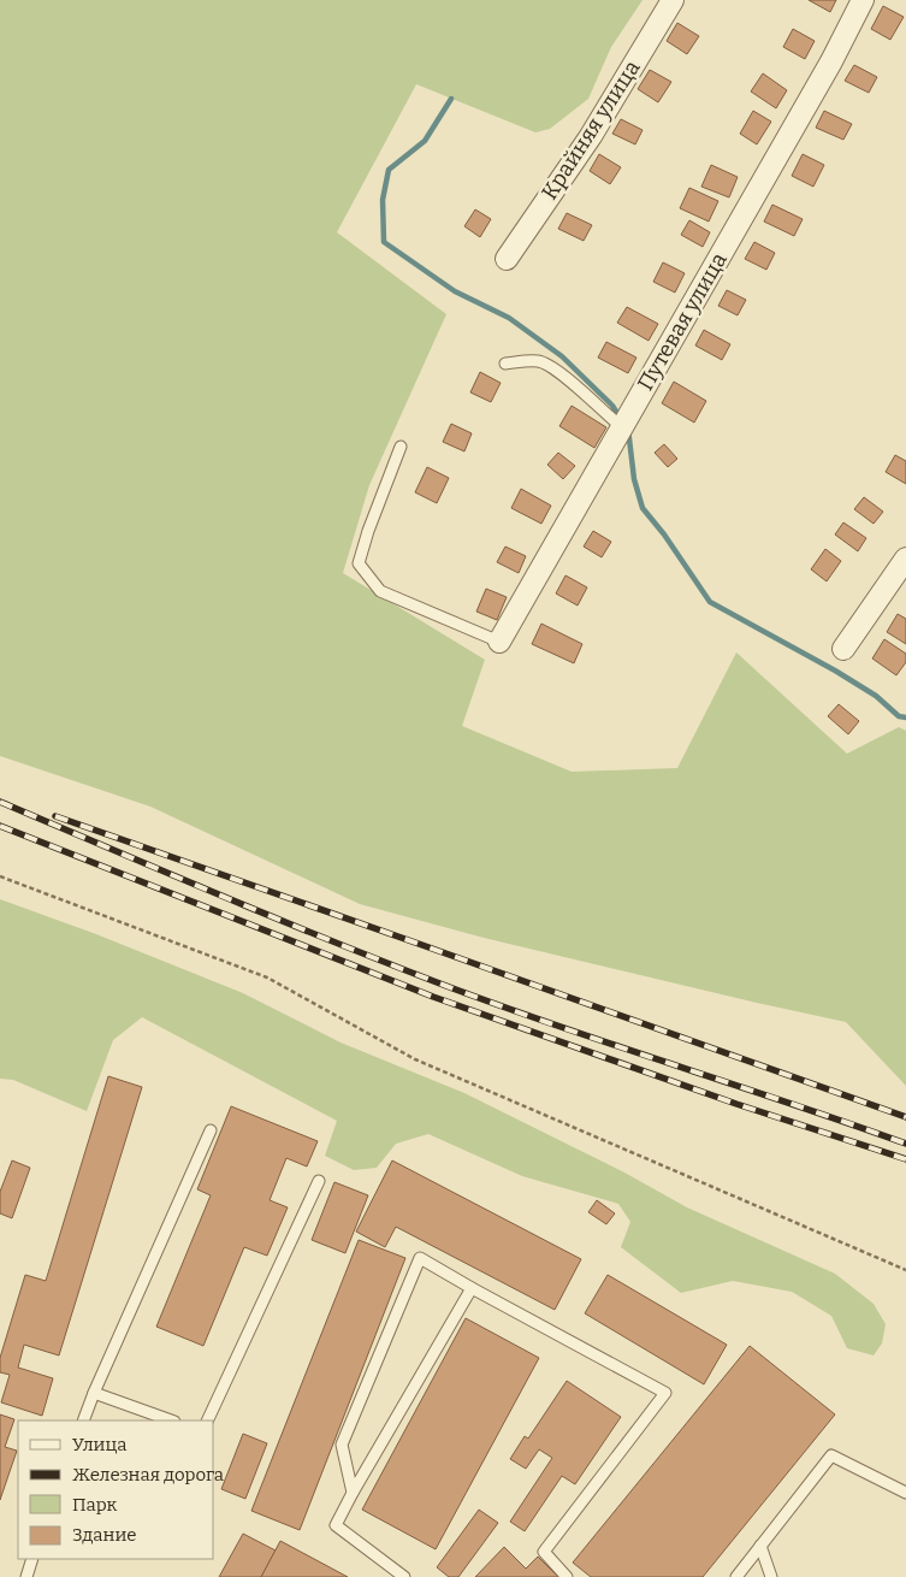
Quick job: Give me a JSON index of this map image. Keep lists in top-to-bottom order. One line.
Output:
{"streets":{"street":["Крайняя улица","Путевая улица"]},"legend":["Улица","Железная дорога","Парк","Здание"]}
